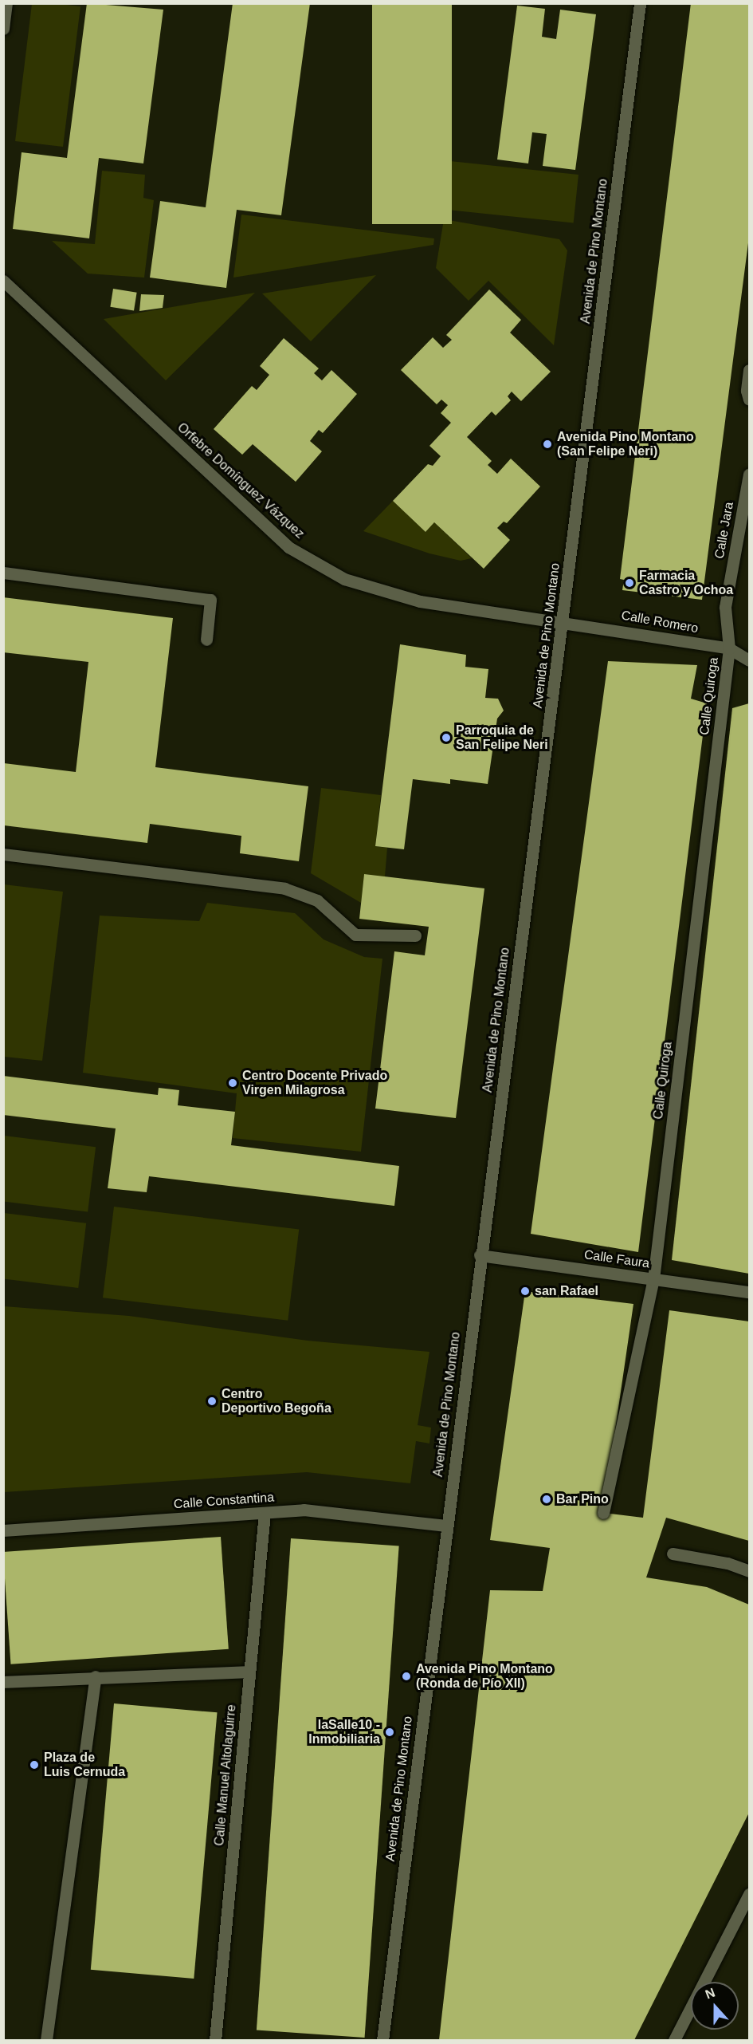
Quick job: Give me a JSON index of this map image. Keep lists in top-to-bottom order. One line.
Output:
{"streets":{"street":["Avenida de Pino Montano","Orfebre Domínguez Vázquez","Calle Jara","Calle Romero","Calle Quiroga","Calle Faura","Calle Constantina","Calle Manuel Altolaguirre"]},"crossings":[["Avenida de Pino Montano","Orfebre Domínguez Vázquez"],["Avenida de Pino Montano","Calle Romero"],["Avenida de Pino Montano","Calle Faura"],["Avenida de Pino Montano","Calle Constantina"],["Orfebre Domínguez Vázquez","Calle Romero"],["Calle Jara","Calle Romero"],["Calle Jara","Calle Quiroga"],["Calle Romero","Calle Quiroga"],["Calle Quiroga","Calle Faura"],["Calle Constantina","Calle Manuel Altolaguirre"]],"places":["Avenida Pino Montano (San Felipe Neri)","Farmacia Castro y Ochoa","Parroquia de San Felipe Neri","Centro Docente Privado Virgen Milagrosa","san Rafael","Centro Deportivo Begoña","Bar Pino","Avenida Pino Montano (Ronda de Pío XII)","laSalle10 - Inmobiliaria","Plaza de Luis Cernuda"],"north":"top"}
